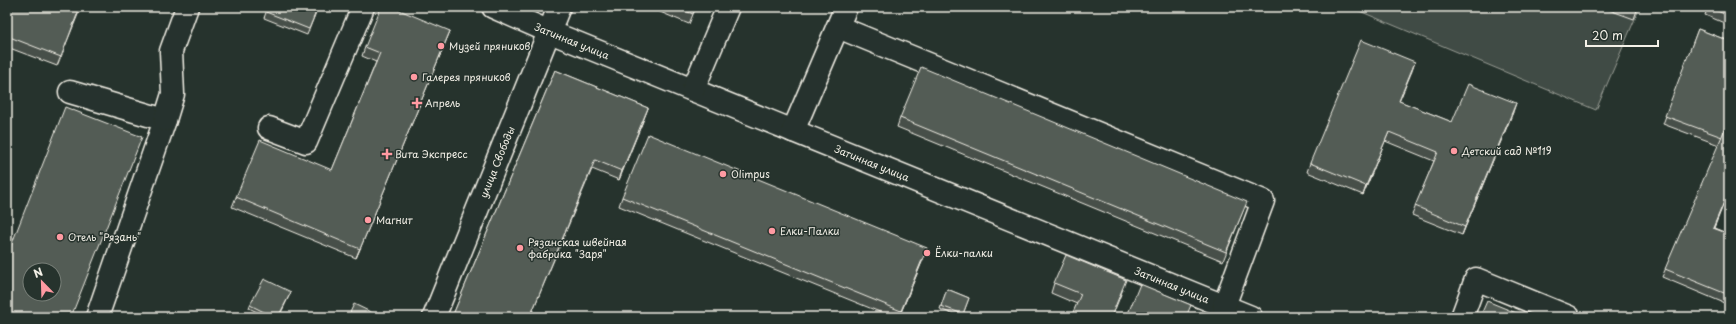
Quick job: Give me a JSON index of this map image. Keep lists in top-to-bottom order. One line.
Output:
{"streets":{"street":["Затинная улица","улица Свободы"]},"crossings":[["Затинная улица","улица Свободы"]],"places":{"other":["Музей пряников","Галерея пряников","Детский сад №119","Olimpus","Магнит","Елки-Палки","Отель \"Рязань\"","Рязанская швейная фабрика \"Заря\"","Ёлки-палки"],"health":["Апрель","Вита Экспресс"]},"scale_bar":"20 m","north":"top left"}
